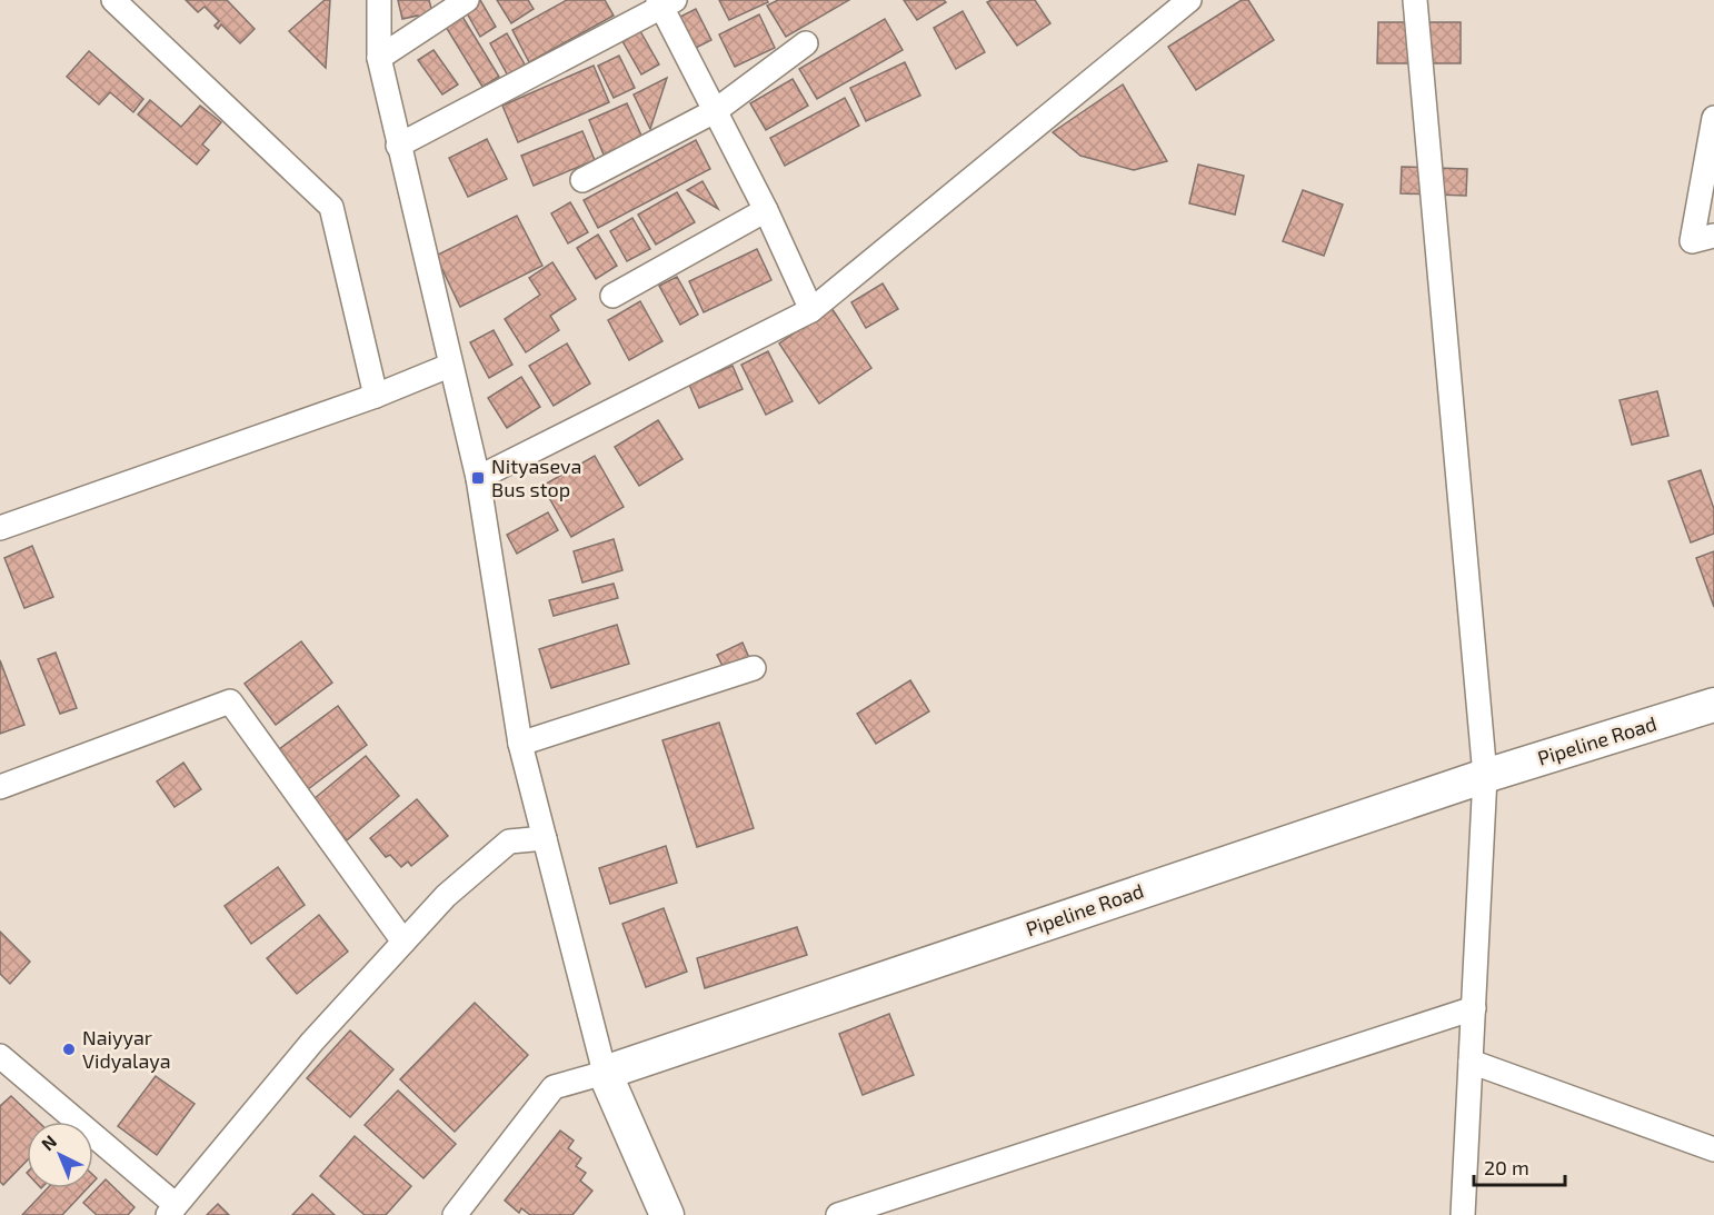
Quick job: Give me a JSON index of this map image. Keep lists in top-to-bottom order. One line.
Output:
{"streets":{"main road":["Pipeline Road"]},"places":{"transit":["Nityaseva Bus stop"],"other":["Naiyyar Vidyalaya"]},"scale_bar":"20 m","north":"top left"}
